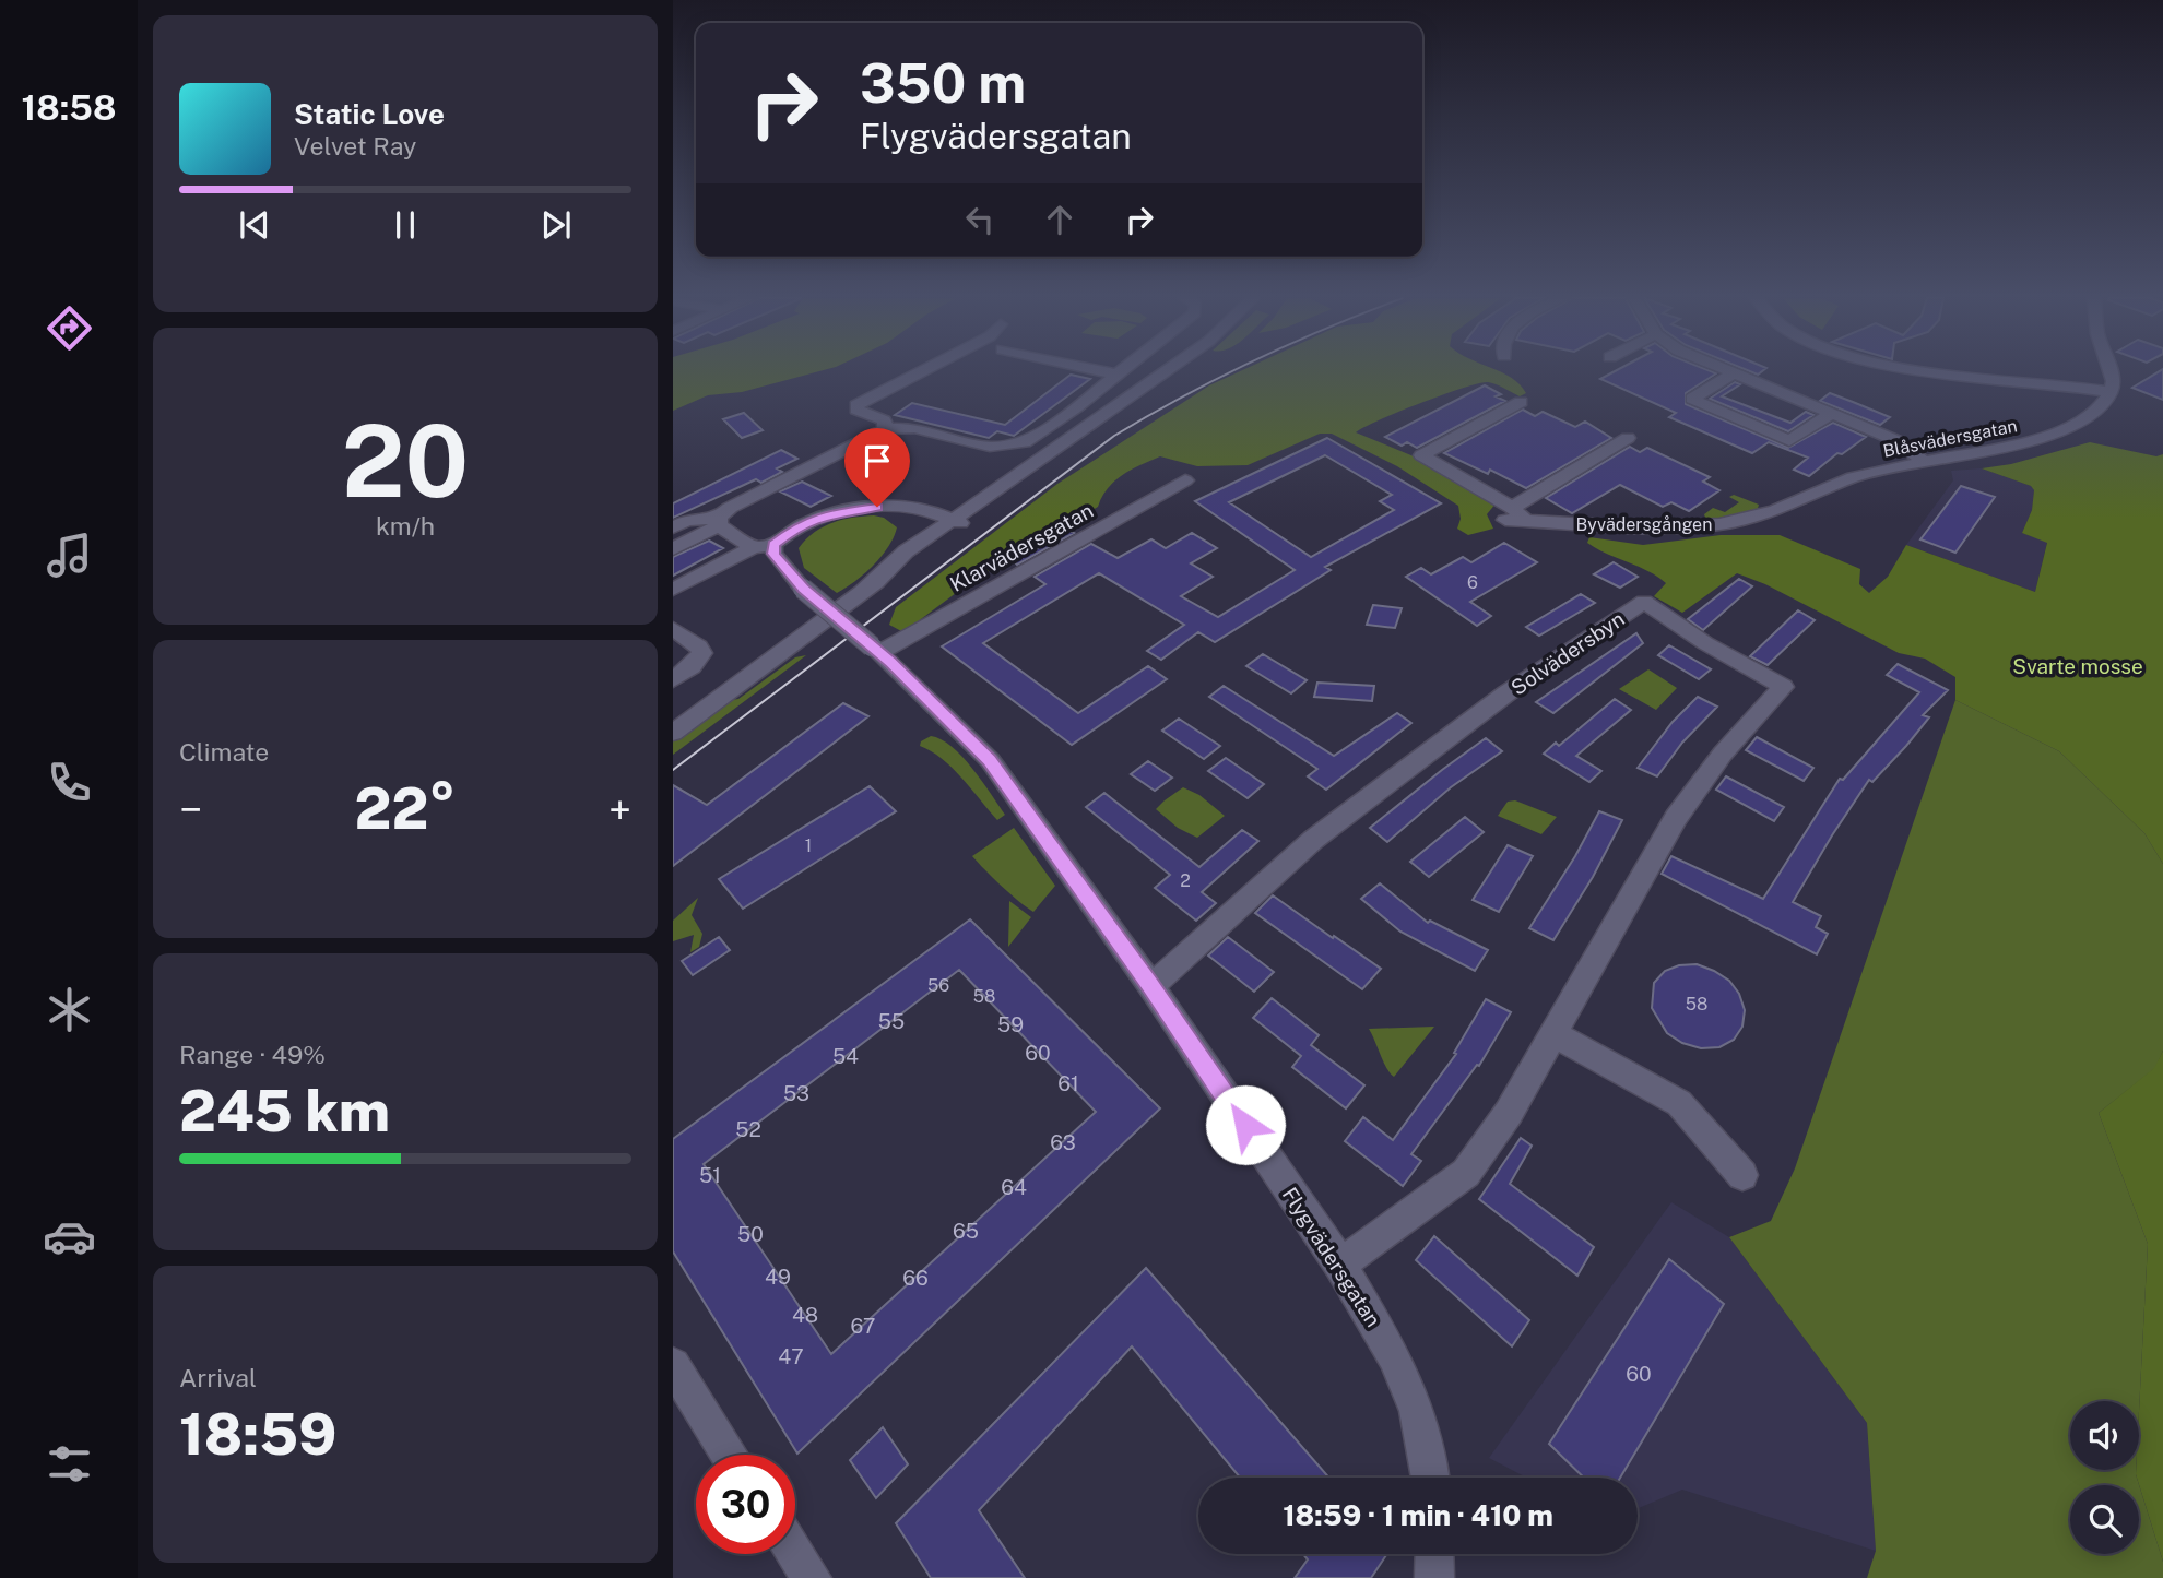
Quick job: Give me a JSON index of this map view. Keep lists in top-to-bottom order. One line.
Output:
{"streets":{"street":["Blåsvädersgatan","Byvädersgången","Klarvädersgatan","Solvädersbyn","Flygvädersgatan"]},"crossings":[["Blåsvädersgatan","Byvädersgången"],["Klarvädersgatan","Flygvädersgatan"],["Solvädersbyn","Flygvädersgatan"]],"parks":["Svarte mosse"],"house_numbers":["6","1","2","56","58","58","55","59","60","54","61","53","52","63","51","64","65","50","49","66","48","67","47","60"],"page":{"tabs":"18:58","turn":["350 m","Flygvädersgatan"],"song":["Static Love","Velvet Ray"],"tile":[["20","km/h"],"Climate",["Range · 49%","245 km"],["Arrival","18:59"]],"heat":["−","22°","+"],"limit":"30","trip":"18:59 · 1 min · 410 m"}}
